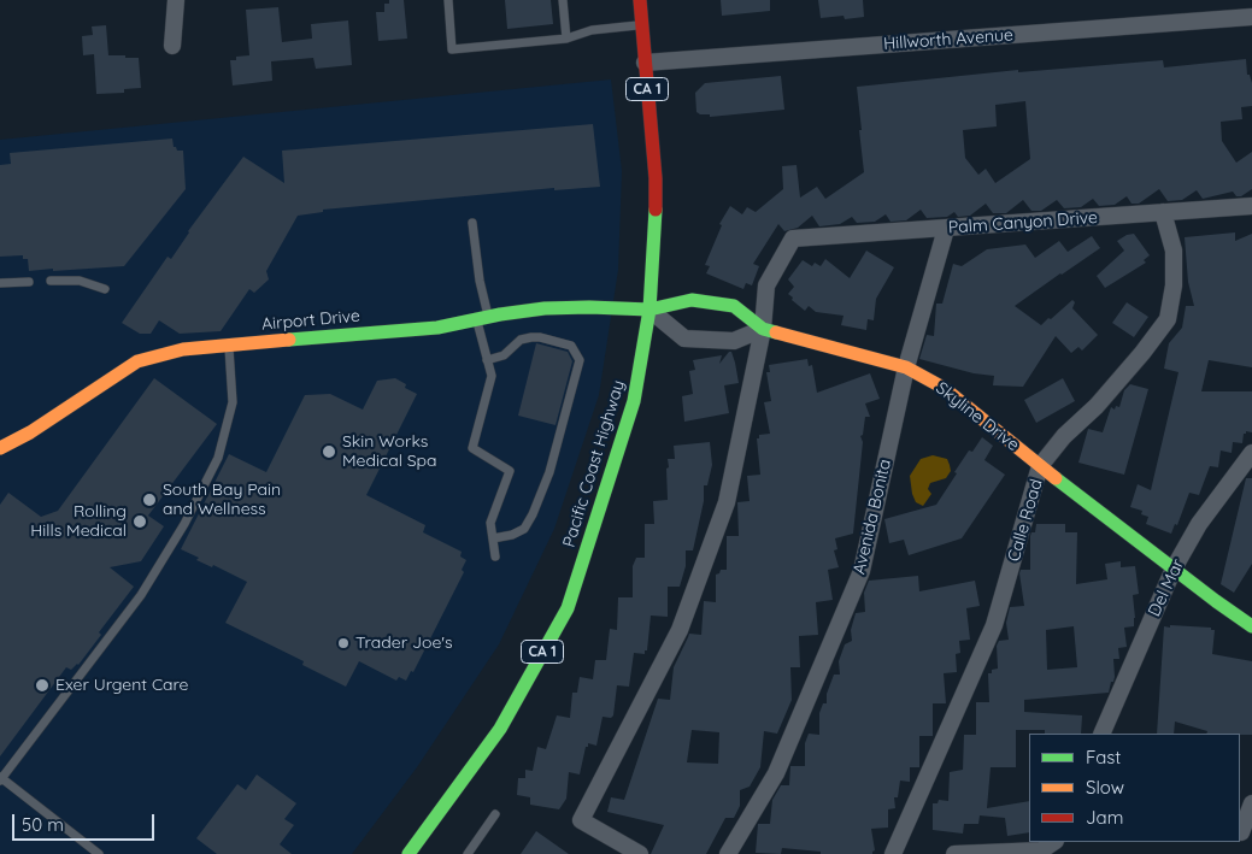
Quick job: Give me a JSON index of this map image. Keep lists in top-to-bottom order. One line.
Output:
{"streets":{"main road":["CA 1","Airport Drive","Skyline Drive","Pacific Coast Highway"],"street":["Hillworth Avenue","Palm Canyon Drive","Avenida Bonita","Calle Road","Del Mar"]},"crossings":[["Hillworth Avenue","Pacific Coast Highway"],["Palm Canyon Drive","Skyline Drive"],["Palm Canyon Drive","Avenida Bonita"],["Palm Canyon Drive","Calle Road"],["Airport Drive","Skyline Drive"],["Airport Drive","Pacific Coast Highway"],["Skyline Drive","Pacific Coast Highway"],["Skyline Drive","Avenida Bonita"],["Skyline Drive","Calle Road"],["Skyline Drive","Del Mar"]],"places":["Skin Works Medical Spa","South Bay Pain and Wellness","Rolling Hills Medical","Trader Joe's","Exer Urgent Care"],"legend":["Fast","Slow","Jam"],"scale_bar":"50 m"}
